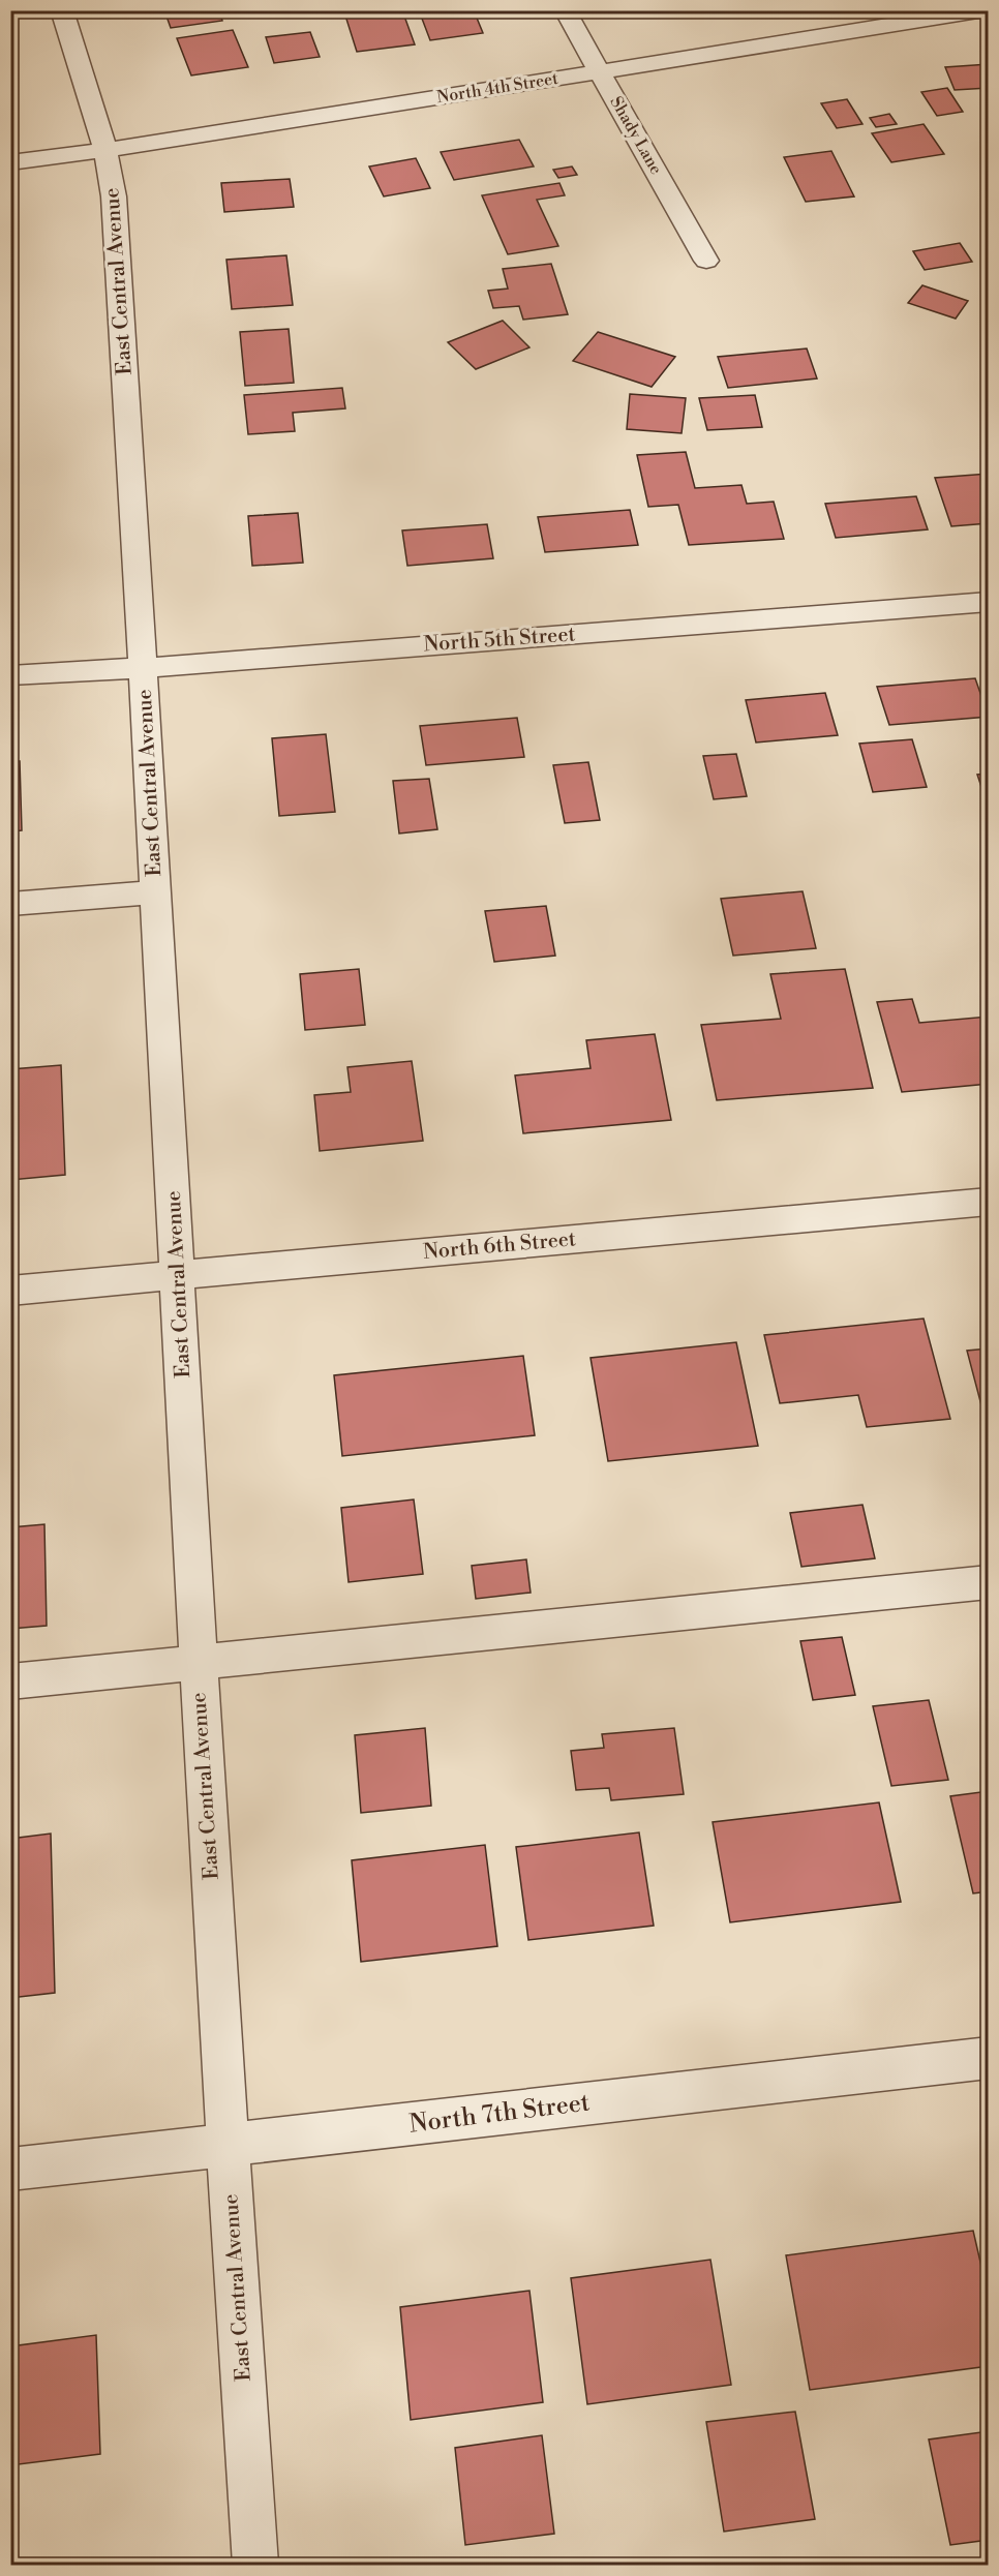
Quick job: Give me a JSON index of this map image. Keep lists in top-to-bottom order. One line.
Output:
{"streets":{"street":["North 4th Street","Shady Lane","East Central Avenue","North 5th Street","North 6th Street","North 7th Street"]},"crossings":[["North 4th Street","Shady Lane"],["North 4th Street","East Central Avenue"],["East Central Avenue","North 5th Street"],["East Central Avenue","North 6th Street"],["East Central Avenue","North 7th Street"]]}
